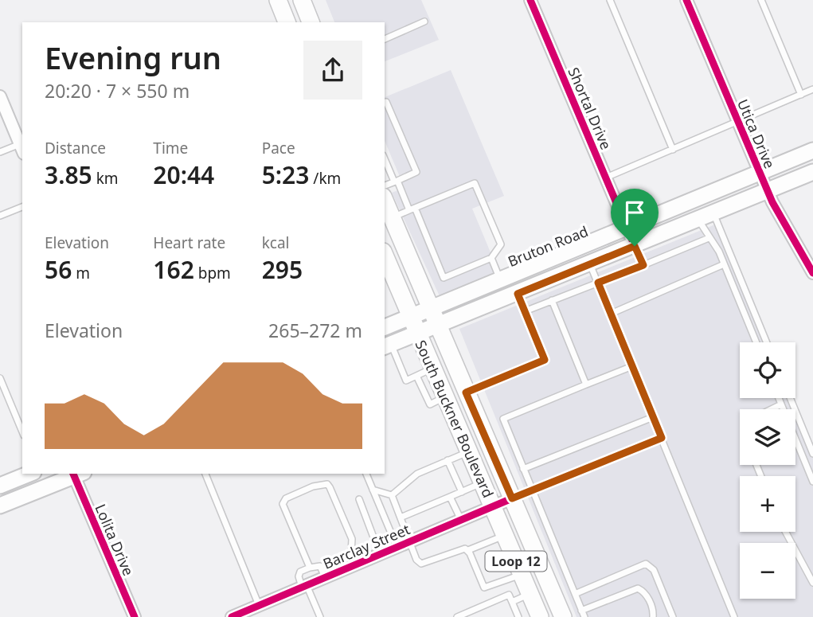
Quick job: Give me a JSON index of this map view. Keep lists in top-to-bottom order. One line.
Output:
{"streets":{"main road":["Bruton Road","South Buckner Boulevard","Loop 12"],"street":["Shortal Drive","Utica Drive","Lolita Drive","Barclay Street"]},"crossings":[["Shortal Drive","Bruton Road"],["Utica Drive","Bruton Road"],["Bruton Road","South Buckner Boulevard"],["South Buckner Boulevard","Barclay Street"]],"page":{"heading":["Evening run","20:20 · 7 × 550 m"],"stats":[["Distance","3.85 km"],["Time","20:44"],["Pace","5:23 /km"],["Elevation","56 m"],["Heart rate","162 bpm"],["kcal","295"]],"chart":["Elevation","265–272 m"],"map_buttons":["+","−"]}}
